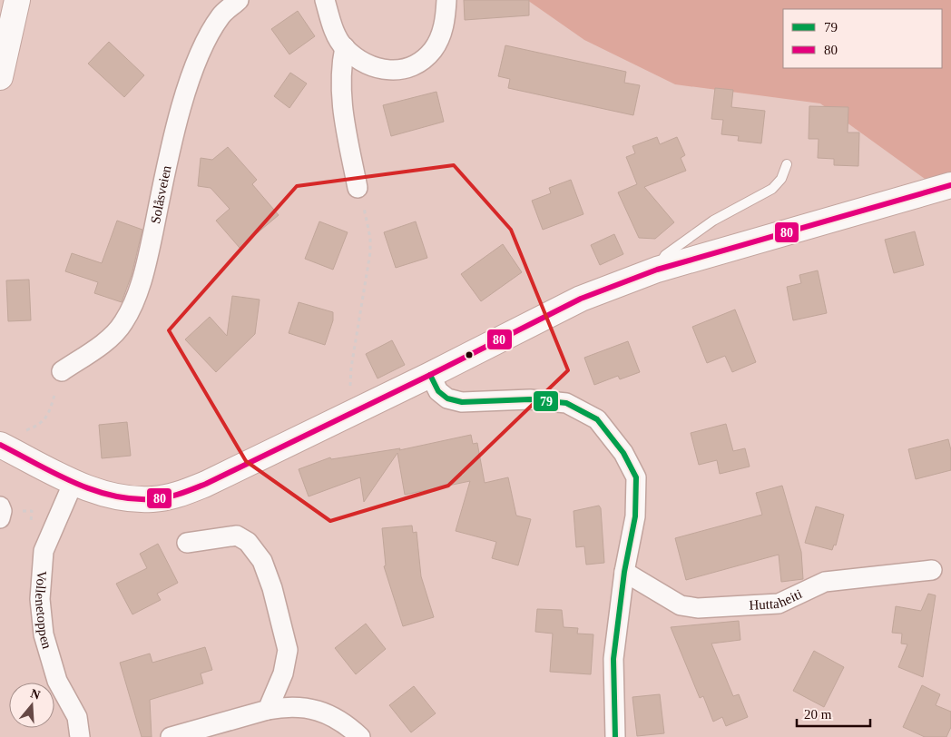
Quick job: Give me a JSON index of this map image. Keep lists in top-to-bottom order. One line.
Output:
{"streets":{"street":["Solåsveien","Huttaheiti","Vollenetoppen"]},"lines":["transit line 80","transit line 79"],"legend":["79","80"],"scale_bar":"20 m","north":"top"}
